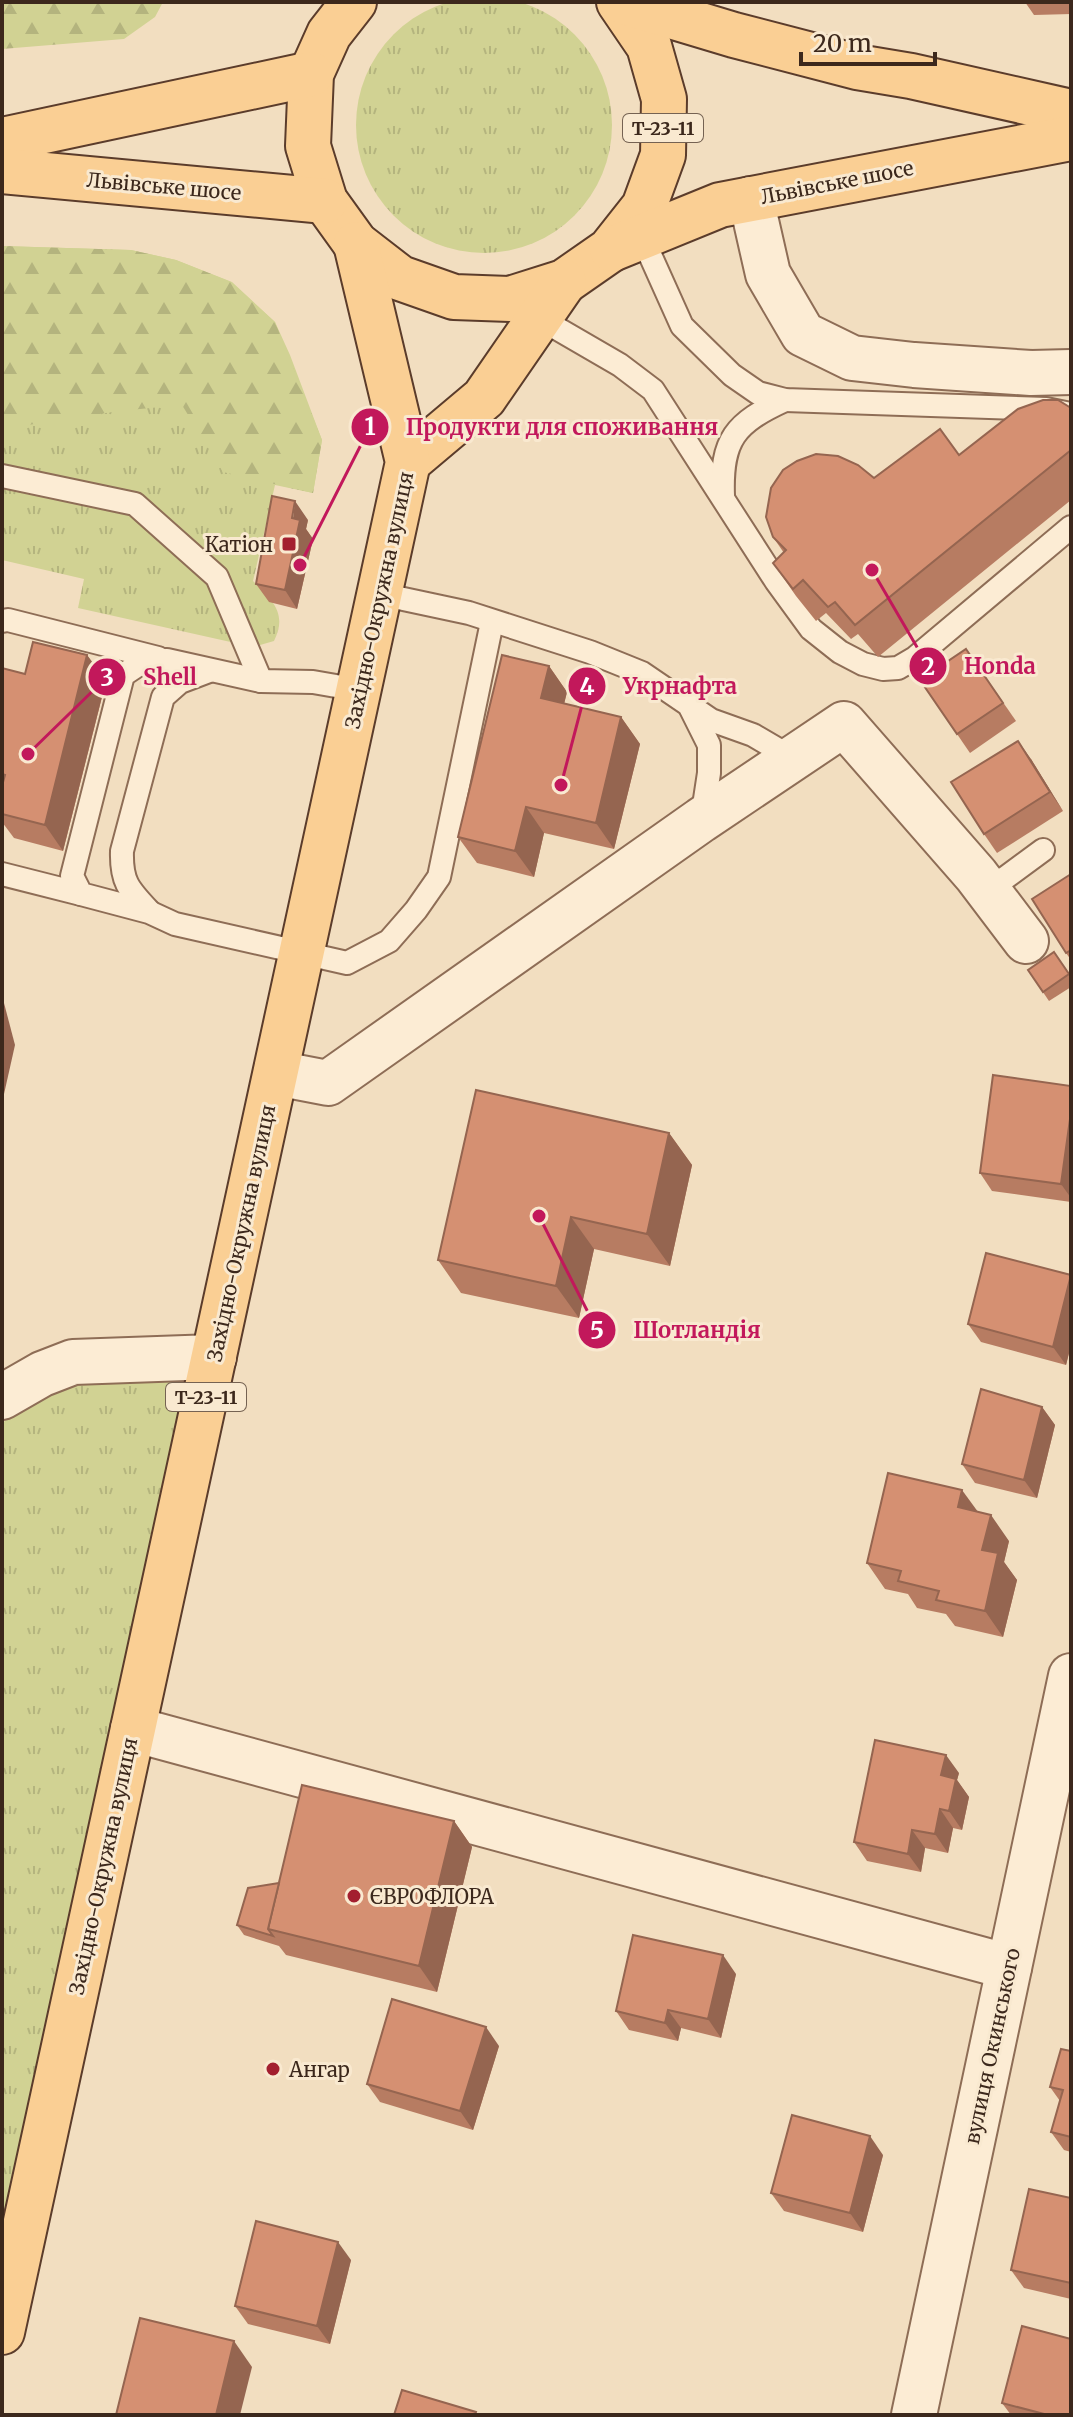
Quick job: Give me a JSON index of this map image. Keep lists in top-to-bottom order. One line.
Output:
{"streets":{"main road":["Т-23-11","Львівське шосе","Західно-Окружна вулиця"],"street":["вулиця Окинського"]},"crossings":[["Т-23-11","Львівське шосе"],["Т-23-11","Західно-Окружна вулиця"]],"places":{"transit":["Катіон"],"other":["Продукти для споживання","Honda","Shell","Укрнафта","Шотландія","ЄВРОФЛОРА","Ангар"]},"scale_bar":"20 m"}
